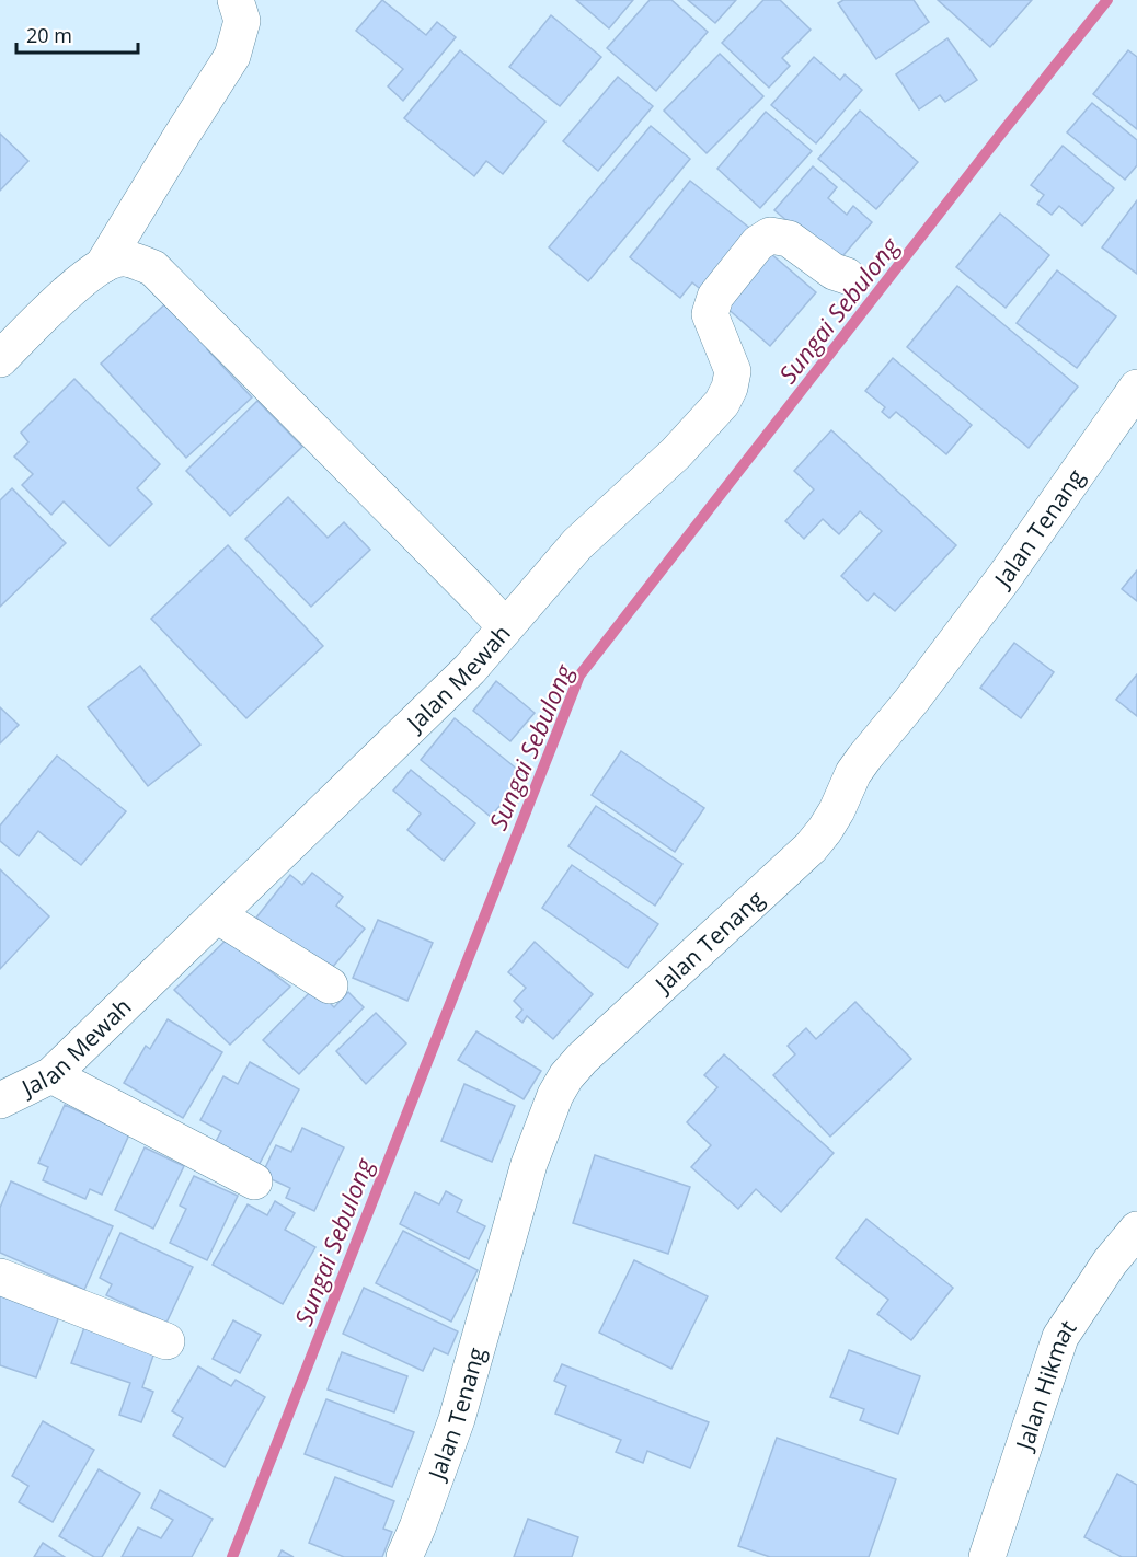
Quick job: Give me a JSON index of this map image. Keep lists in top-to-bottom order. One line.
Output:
{"streets":{"street":["Jalan Tenang","Jalan Mewah","Jalan Hikmat"]},"water":["Sungai Sebulong"],"scale_bar":"20 m"}
